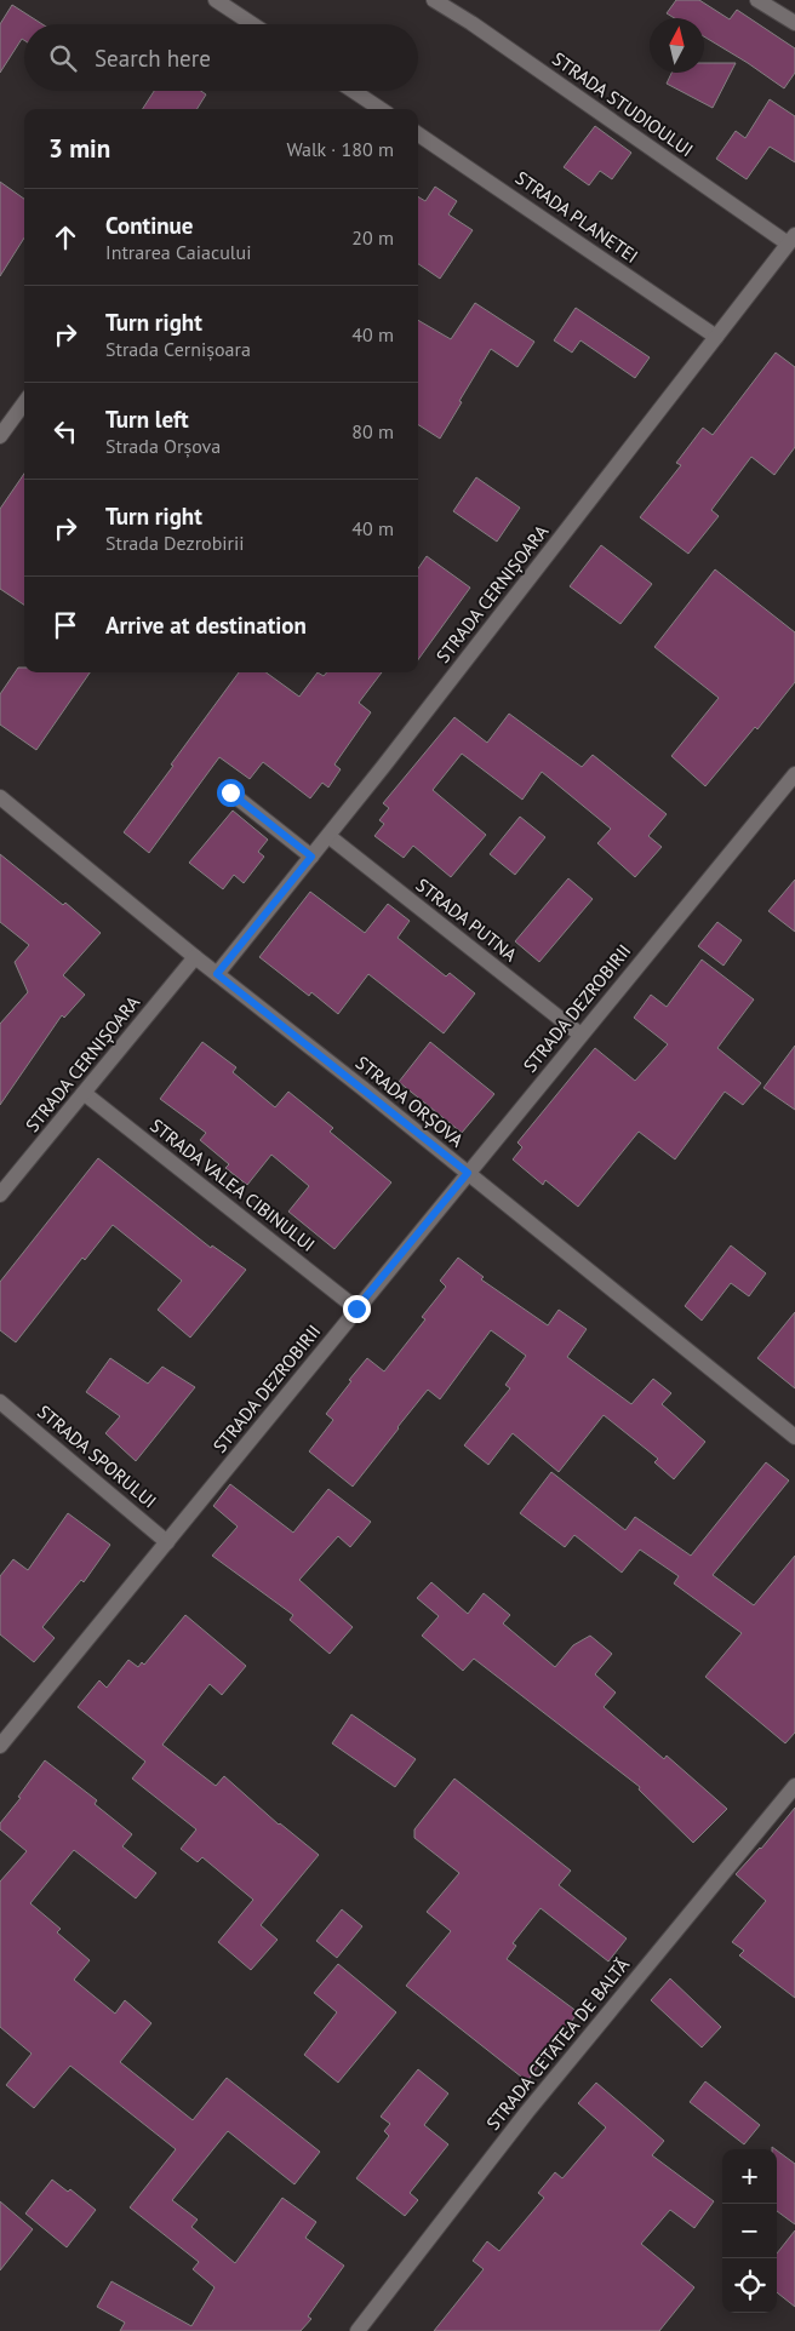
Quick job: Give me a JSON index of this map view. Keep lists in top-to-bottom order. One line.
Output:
{"streets":{"street":["STRADA STUDIOULUI","STRADA PLANETEI","STRADA CERNIȘOARA","STRADA PUTNA","STRADA DEZROBIRII","STRADA ORȘOVA","STRADA VALEA CIBINULUI","STRADA SPORULUI","STRADA CETATEA DE BALTĂ"]},"crossings":[["STRADA STUDIOULUI","STRADA CERNIȘOARA"],["STRADA PLANETEI","STRADA CERNIȘOARA"],["STRADA CERNIȘOARA","STRADA PUTNA"],["STRADA CERNIȘOARA","STRADA ORȘOVA"],["STRADA CERNIȘOARA","STRADA VALEA CIBINULUI"],["STRADA PUTNA","STRADA DEZROBIRII"],["STRADA DEZROBIRII","STRADA ORȘOVA"],["STRADA DEZROBIRII","STRADA VALEA CIBINULUI"],["STRADA DEZROBIRII","STRADA SPORULUI"]],"north":"top","page":{"search":"Search here","heading":["3 min","Walk · 180 m"],"list":[["Continue","Intrarea Caiacului","20 m"],["Turn right","Strada Cernișoara","40 m"],["Turn left","Strada Orșova","80 m"],["Turn right","Strada Dezrobirii","40 m"],"Arrive at destination"],"map_buttons":["+","−"]}}
